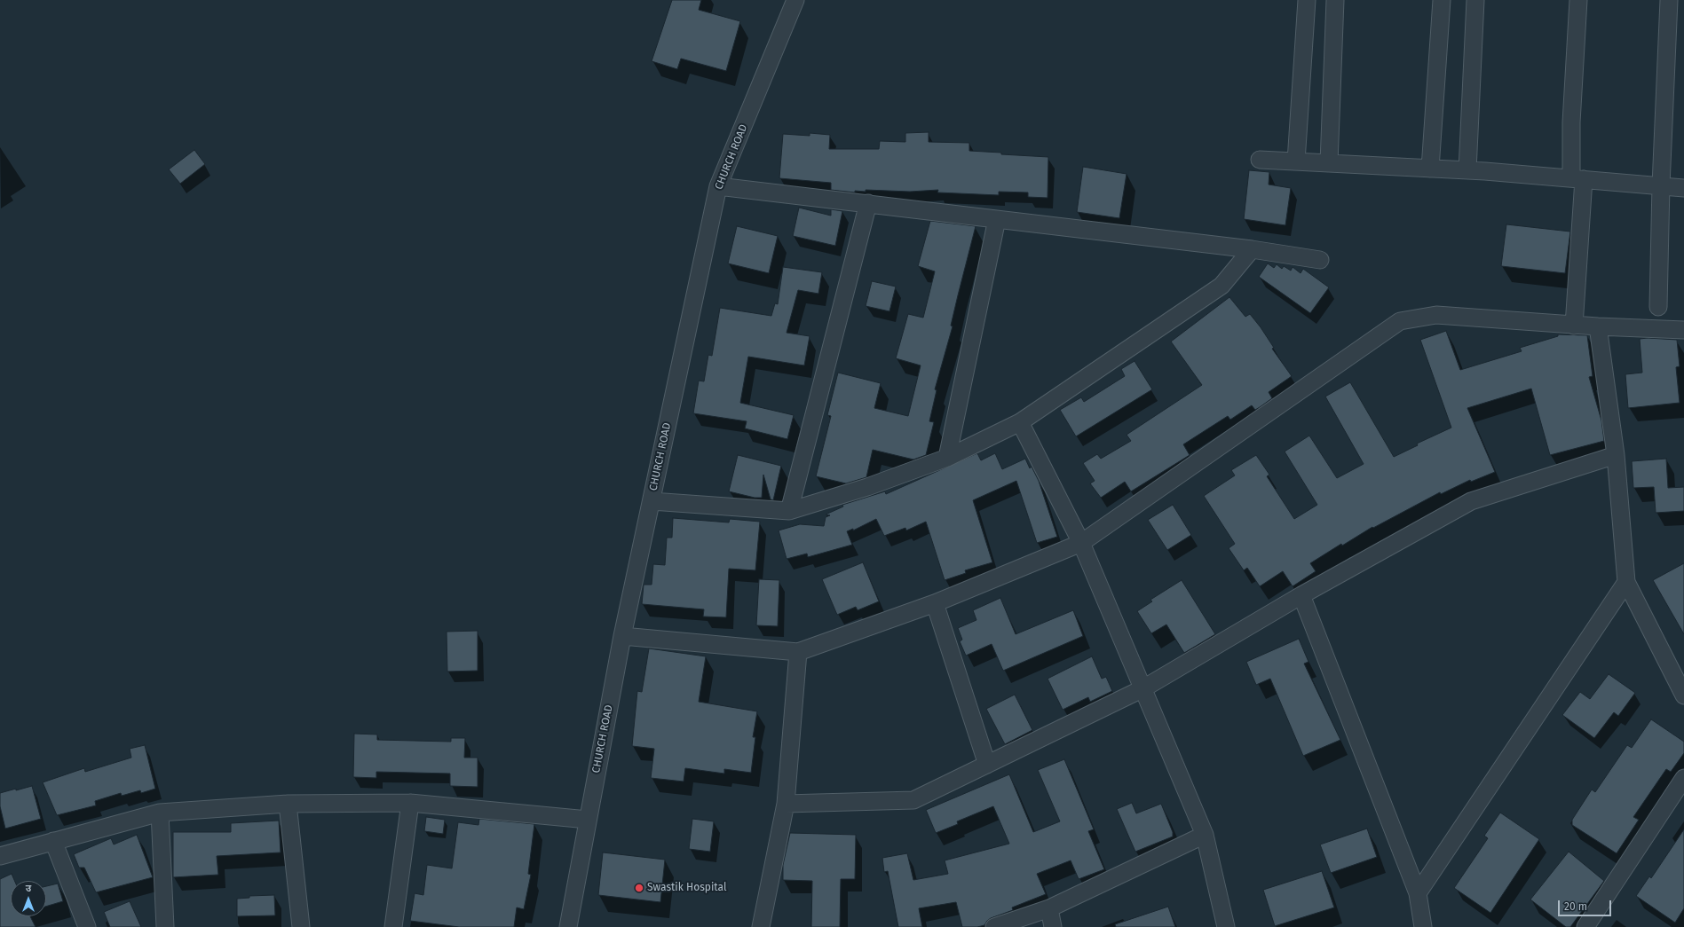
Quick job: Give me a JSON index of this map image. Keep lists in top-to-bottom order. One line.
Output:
{"streets":{"street":["CHURCH ROAD"]},"places":["Swastik Hospital"],"scale_bar":"20 m","north":"top"}
